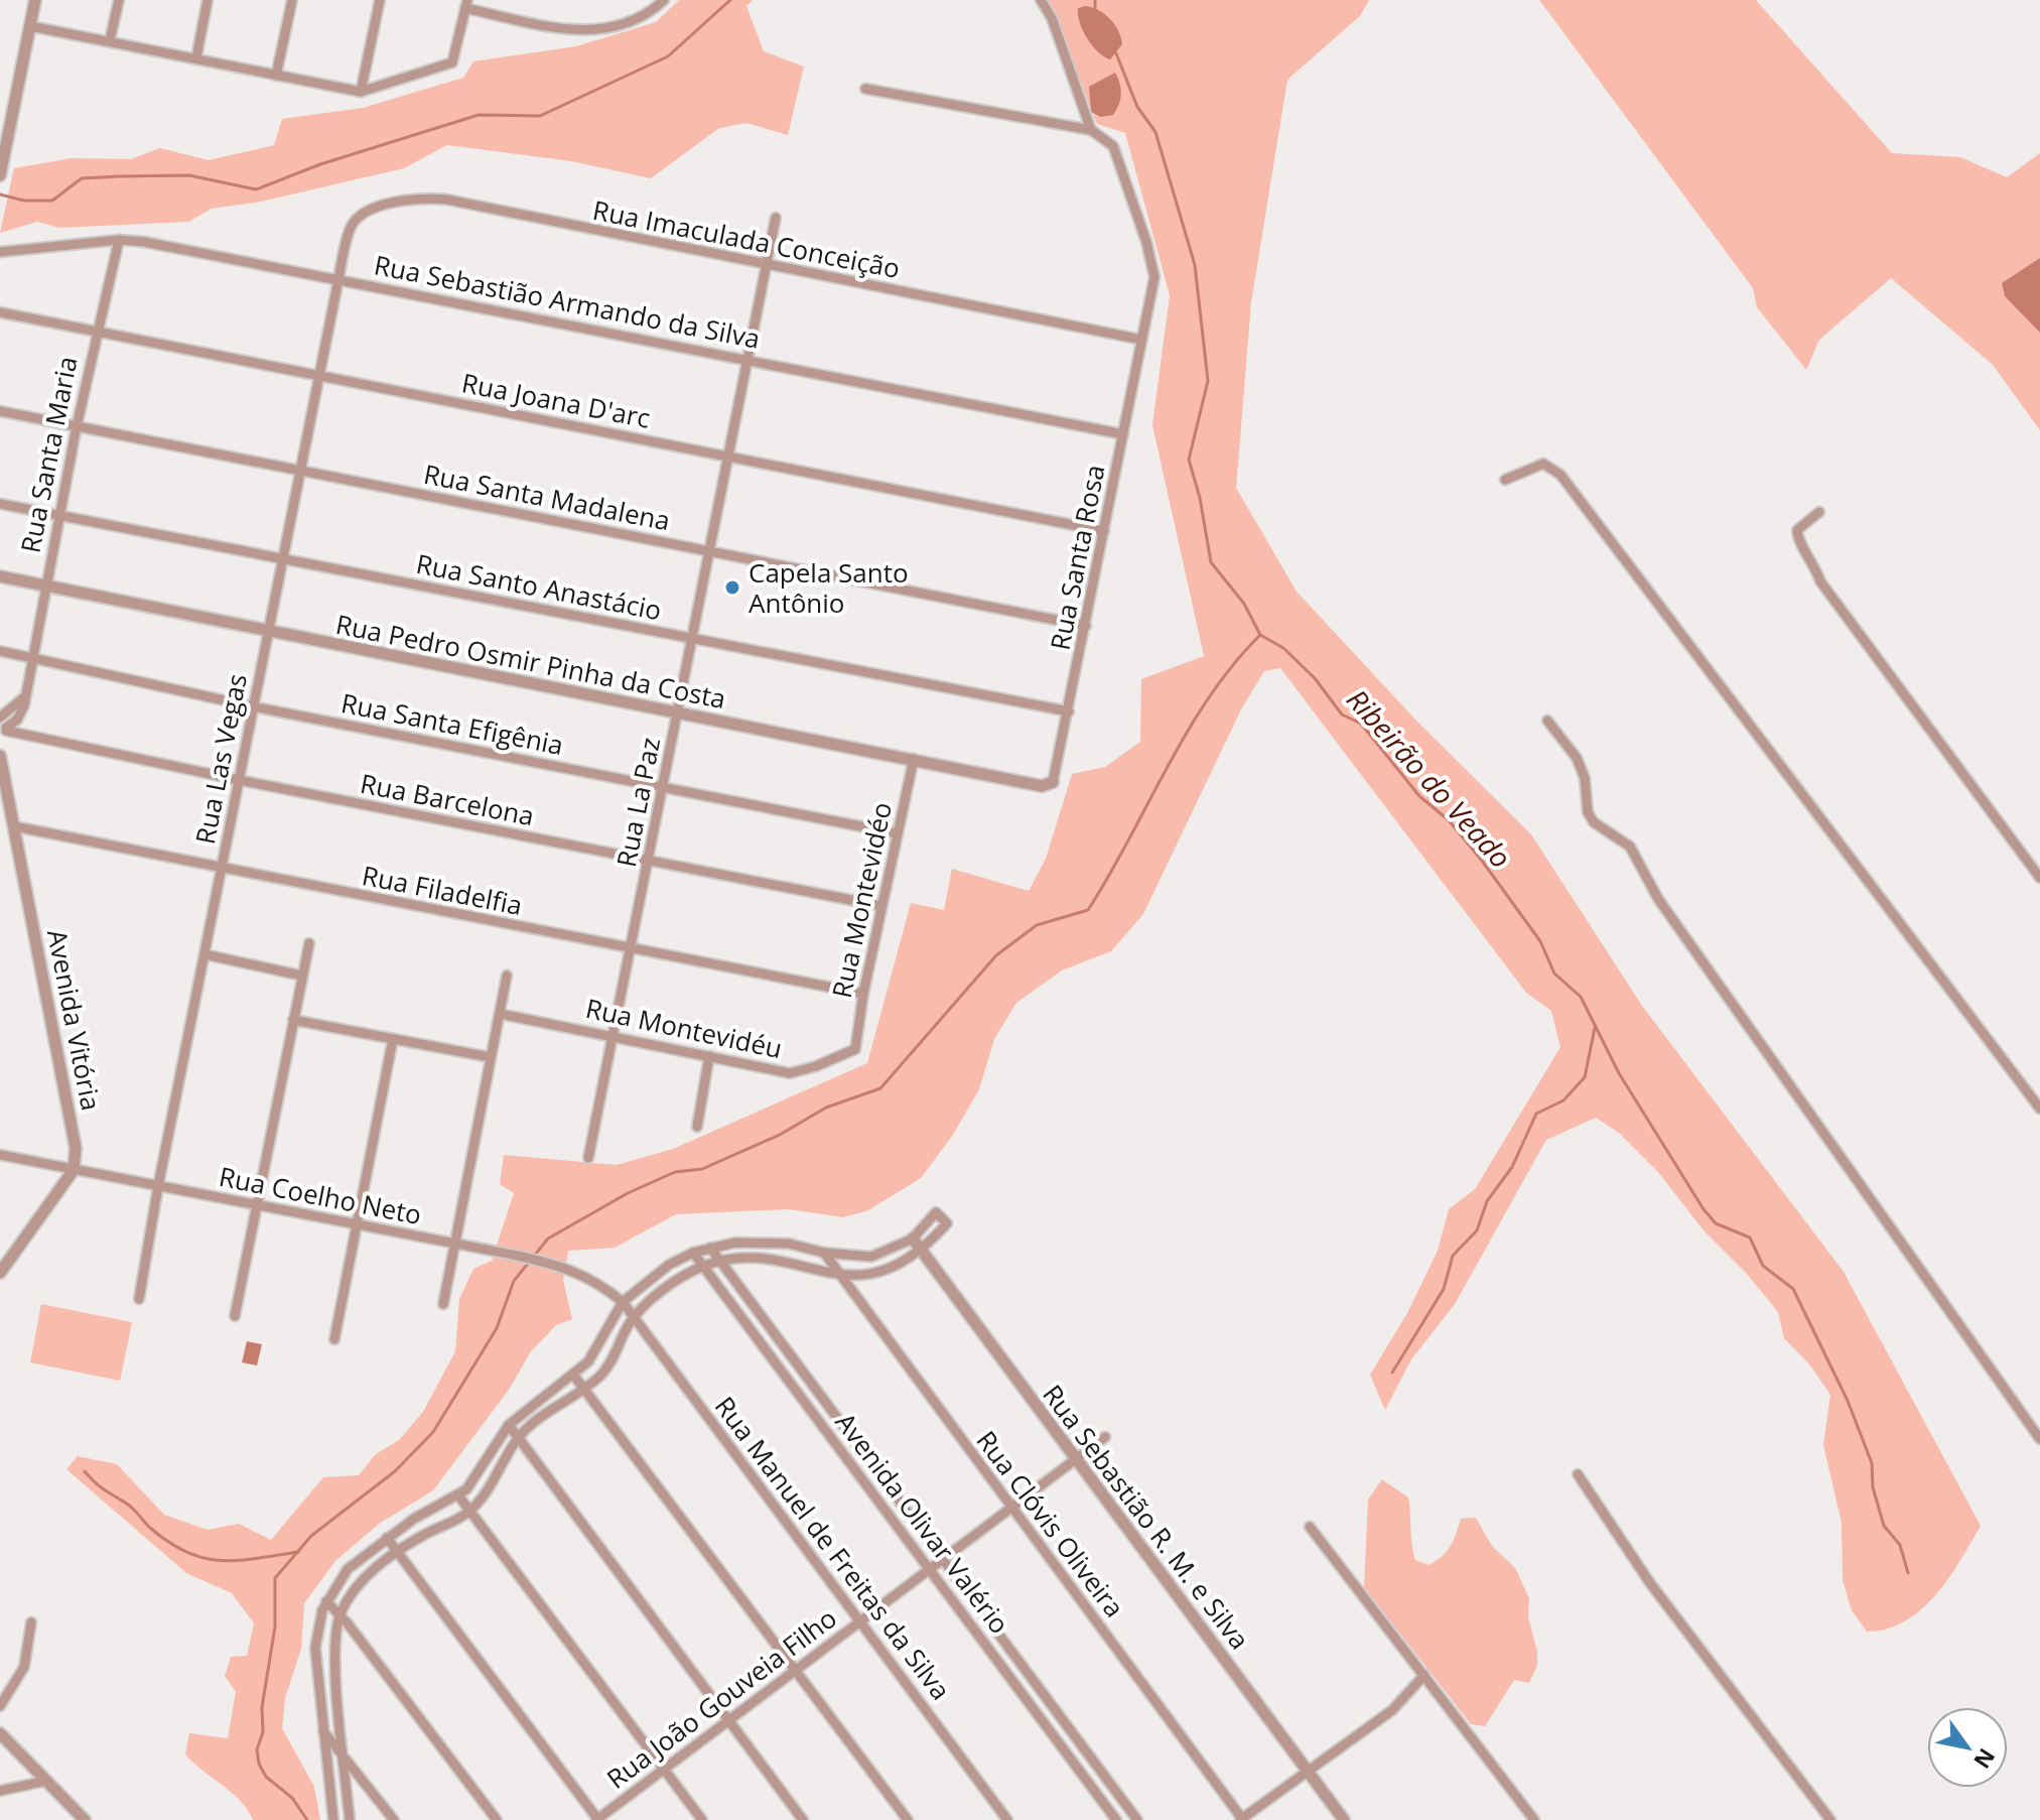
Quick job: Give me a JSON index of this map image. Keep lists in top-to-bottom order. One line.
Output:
{"streets":{"street":["Rua Imaculada Conceição","Rua Sebastião Armando da Silva","Rua Joana D'arc","Rua Santa Maria","Rua Santa Madalena","Rua Santa Rosa","Rua Santo Anastácio","Rua Pedro Osmir Pinha da Costa","Rua Santa Efigênia","Rua Las Vegas","Rua Barcelona","Rua La Paz","Rua Filadelfia","Rua Montevidéo","Avenida Vitória","Rua Montevidéu","Rua Coelho Neto","Rua Sebastião R. M. e Silva","Avenida Olivar Valério","Rua Clóvis Oliveira","Rua Manuel de Freitas da Silva","Rua João Gouveia Filho"]},"crossings":[["Rua Imaculada Conceição","Rua Santa Rosa"],["Rua Imaculada Conceição","Rua Las Vegas"],["Rua Imaculada Conceição","Rua La Paz"],["Rua Sebastião Armando da Silva","Rua Santa Maria"],["Rua Sebastião Armando da Silva","Rua Santa Rosa"],["Rua Sebastião Armando da Silva","Rua Las Vegas"],["Rua Sebastião Armando da Silva","Rua La Paz"],["Rua Joana D'arc","Rua Santa Maria"],["Rua Joana D'arc","Rua Santa Rosa"],["Rua Joana D'arc","Rua Las Vegas"],["Rua Joana D'arc","Rua La Paz"],["Rua Santa Maria","Rua Santa Madalena"],["Rua Santa Maria","Rua Santo Anastácio"],["Rua Santa Maria","Rua Pedro Osmir Pinha da Costa"],["Rua Santa Maria","Rua Santa Efigênia"],["Rua Santa Maria","Rua Barcelona"],["Rua Santa Madalena","Rua Santa Rosa"],["Rua Santa Madalena","Rua Las Vegas"],["Rua Santa Madalena","Rua La Paz"],["Rua Santa Rosa","Rua Santo Anastácio"],["Rua Santa Rosa","Rua Pedro Osmir Pinha da Costa"],["Rua Santo Anastácio","Rua Las Vegas"],["Rua Santo Anastácio","Rua La Paz"],["Rua Pedro Osmir Pinha da Costa","Rua Las Vegas"],["Rua Pedro Osmir Pinha da Costa","Rua La Paz"],["Rua Pedro Osmir Pinha da Costa","Rua Montevidéo"],["Rua Santa Efigênia","Rua Las Vegas"],["Rua Santa Efigênia","Rua La Paz"],["Rua Santa Efigênia","Rua Montevidéo"],["Rua Las Vegas","Rua Barcelona"],["Rua Las Vegas","Rua Filadelfia"],["Rua Las Vegas","Rua Coelho Neto"],["Rua Barcelona","Rua La Paz"],["Rua Barcelona","Rua Montevidéo"],["Rua La Paz","Rua Filadelfia"],["Rua La Paz","Rua Montevidéu"],["Rua Filadelfia","Rua Montevidéo"],["Rua Filadelfia","Avenida Vitória"],["Rua Montevidéo","Rua Montevidéu"],["Avenida Vitória","Rua Coelho Neto"],["Rua Coelho Neto","Rua Manuel de Freitas da Silva"],["Rua Sebastião R. M. e Silva","Rua João Gouveia Filho"],["Avenida Olivar Valério","Rua João Gouveia Filho"],["Rua Clóvis Oliveira","Rua João Gouveia Filho"],["Rua Manuel de Freitas da Silva","Rua João Gouveia Filho"]],"water":["Ribeirão do Veado"],"places":["Capela Santo Antônio"],"north":"bottom right"}
